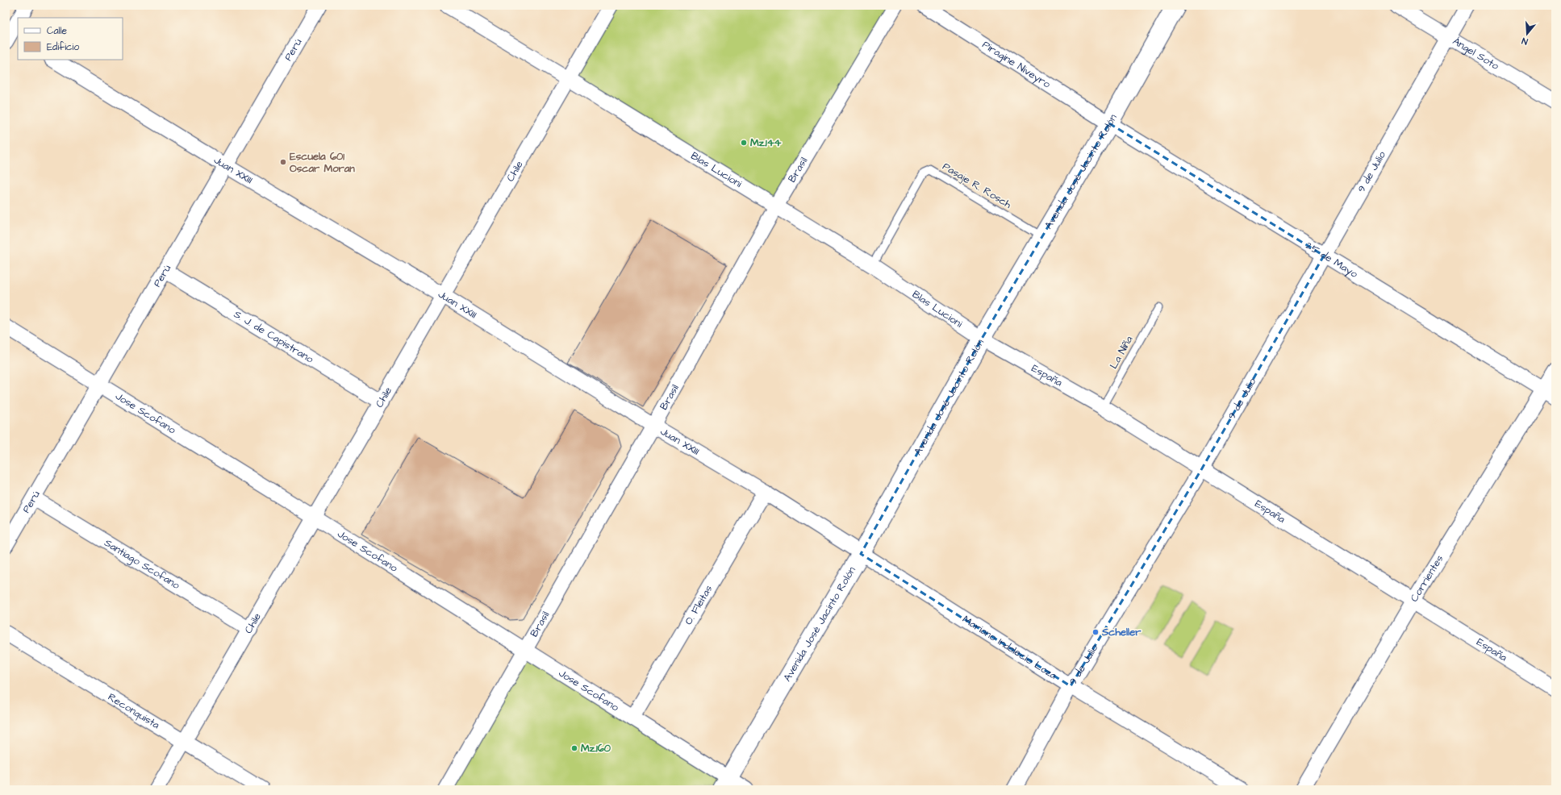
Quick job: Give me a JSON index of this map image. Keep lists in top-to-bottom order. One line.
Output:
{"streets":{"street":["Perú","Ángel Soto","Piragine Niveyro","Blas Lucioni","Brasil","Juan XXIII","Chile","Avenida José Jacinto Rolón","9 de Julio","25 de Mayo","S. J. de Capistrano","España","Jose Scofano","Santiago Scofano","Corrientes","O. Fleitas","Mariano Indalecio Loza","Reconquista"],"lane":["Pasaje R. Rosch","La Niña"]},"crossings":[["Perú","Juan XXIII"],["Perú","S. J. de Capistrano"],["Perú","Jose Scofano"],["Perú","Santiago Scofano"],["Ángel Soto","9 de Julio"],["Piragine Niveyro","Avenida José Jacinto Rolón"],["Piragine Niveyro","25 de Mayo"],["Blas Lucioni","Brasil"],["Blas Lucioni","Chile"],["Blas Lucioni","Avenida José Jacinto Rolón"],["Blas Lucioni","Pasaje R. Rosch"],["Blas Lucioni","España"],["Brasil","Juan XXIII"],["Brasil","Jose Scofano"],["Juan XXIII","Chile"],["Juan XXIII","Avenida José Jacinto Rolón"],["Juan XXIII","O. Fleitas"],["Juan XXIII","Mariano Indalecio Loza"],["Chile","S. J. de Capistrano"],["Chile","Jose Scofano"],["Chile","Santiago Scofano"],["Chile","Reconquista"],["Avenida José Jacinto Rolón","Pasaje R. Rosch"],["Avenida José Jacinto Rolón","25 de Mayo"],["Avenida José Jacinto Rolón","España"],["Avenida José Jacinto Rolón","Jose Scofano"],["Avenida José Jacinto Rolón","Mariano Indalecio Loza"],["9 de Julio","25 de Mayo"],["9 de Julio","España"],["9 de Julio","Mariano Indalecio Loza"],["25 de Mayo","Corrientes"],["La Niña","España"],["España","Corrientes"],["Jose Scofano","O. Fleitas"]],"places":["Mz.144","Escuela 601 Oscar Moran","Scheller","Mz.160"],"legend":["Calle","Edificio"],"north":"bottom"}
